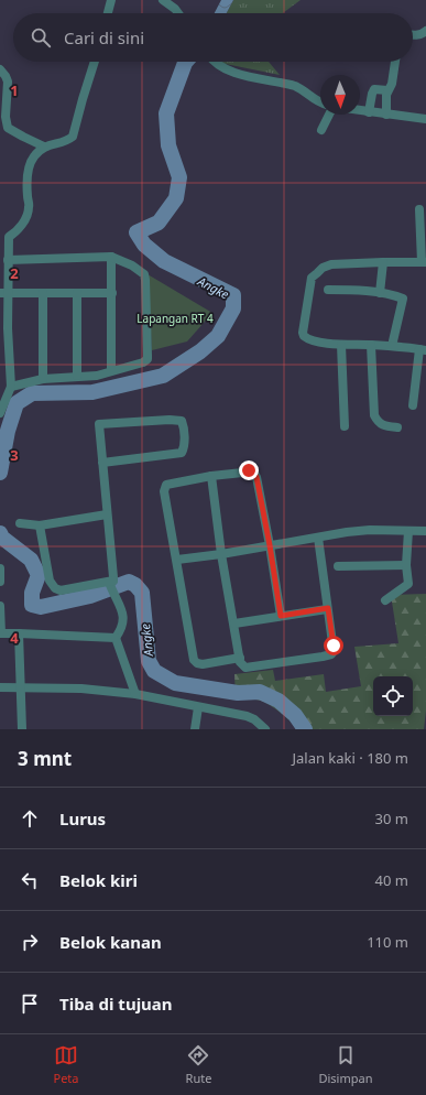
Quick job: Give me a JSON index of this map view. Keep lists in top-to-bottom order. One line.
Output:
{"water":["Angke"],"parks":["Lapangan RT 4"],"north":"bottom","page":{"search":"Cari di sini","heading":["3 mnt","Jalan kaki · 180 m"],"list":[["Lurus","30 m"],["Belok kiri","40 m"],["Belok kanan","110 m"],"Tiba di tujuan"],"nav":["Peta","Rute","Disimpan"]},"grid":{"rows":["1","2","3","4"]}}
